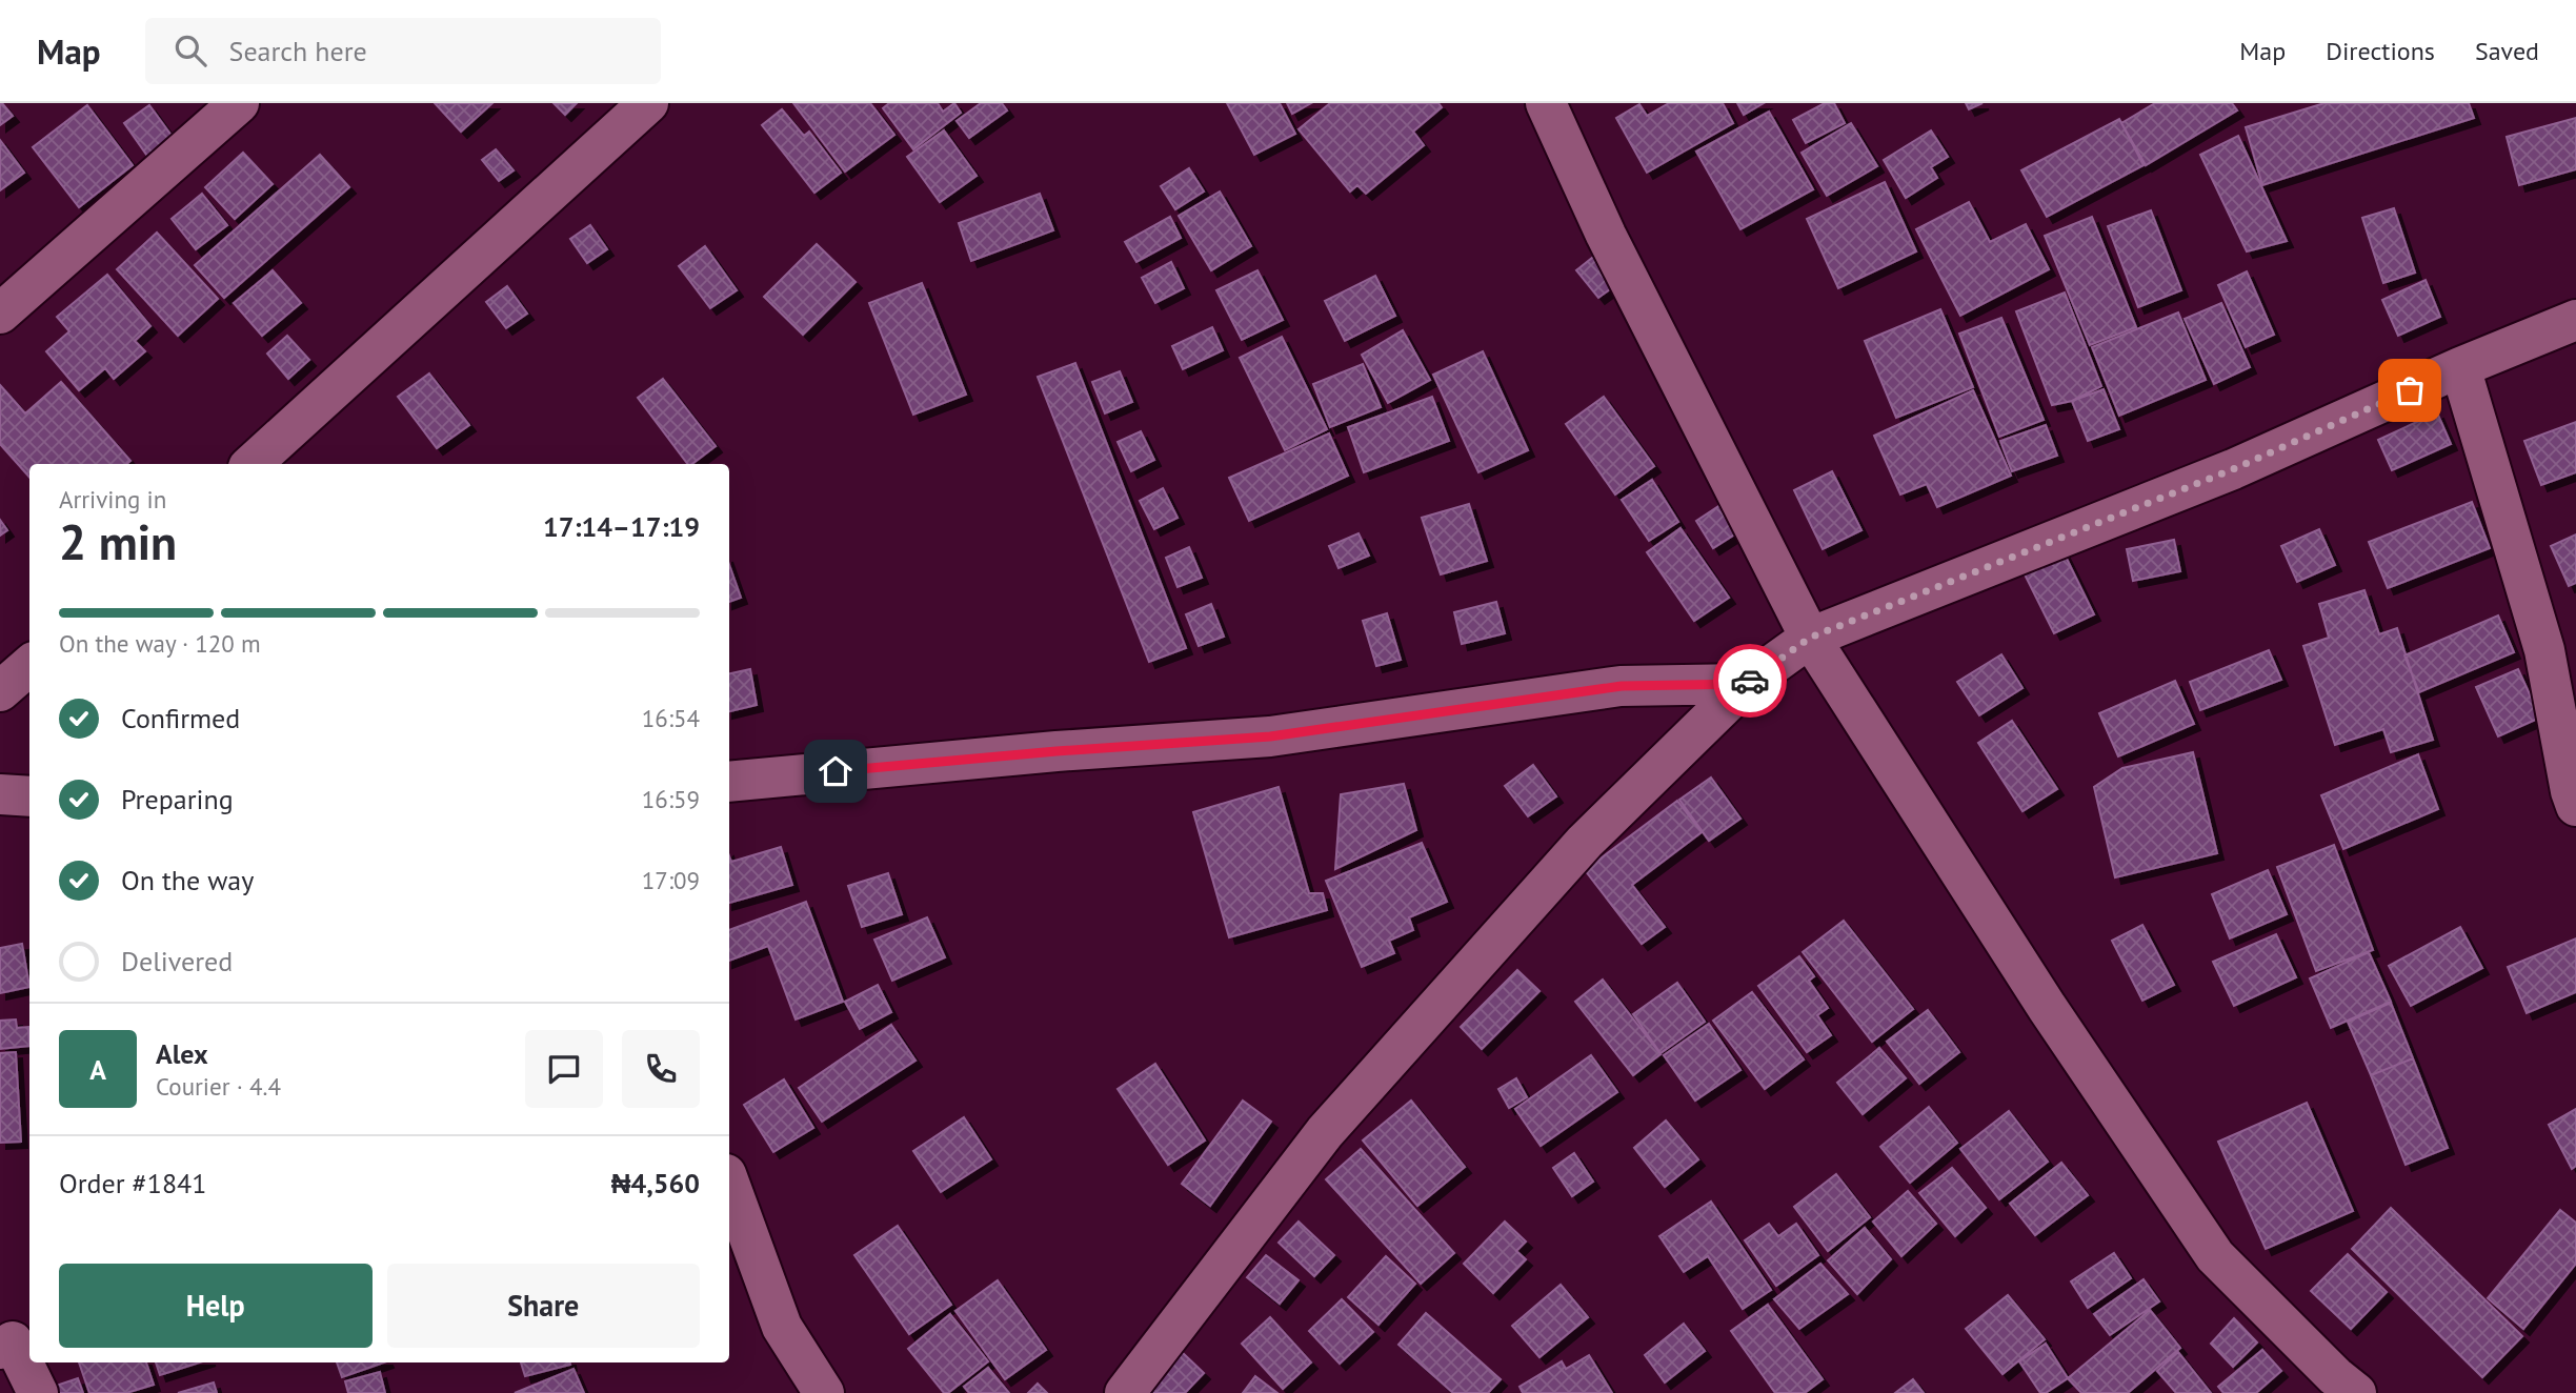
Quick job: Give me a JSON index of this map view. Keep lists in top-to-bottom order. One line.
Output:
{"page":{"header":"Map","search":"Search here","nav":["Map","Directions","Saved"],"heading":["2 min","Arriving in","17:14–17:19"],"panel":["Alex","Courier · 4.4","Order #1841","₦4,560"],"bar":"On the way · 120 m","list":[["Confirmed","16:54"],["Preparing","16:59"],["On the way","17:09"],"Delivered"],"round":"A","buttons":["Help","Share"]}}
